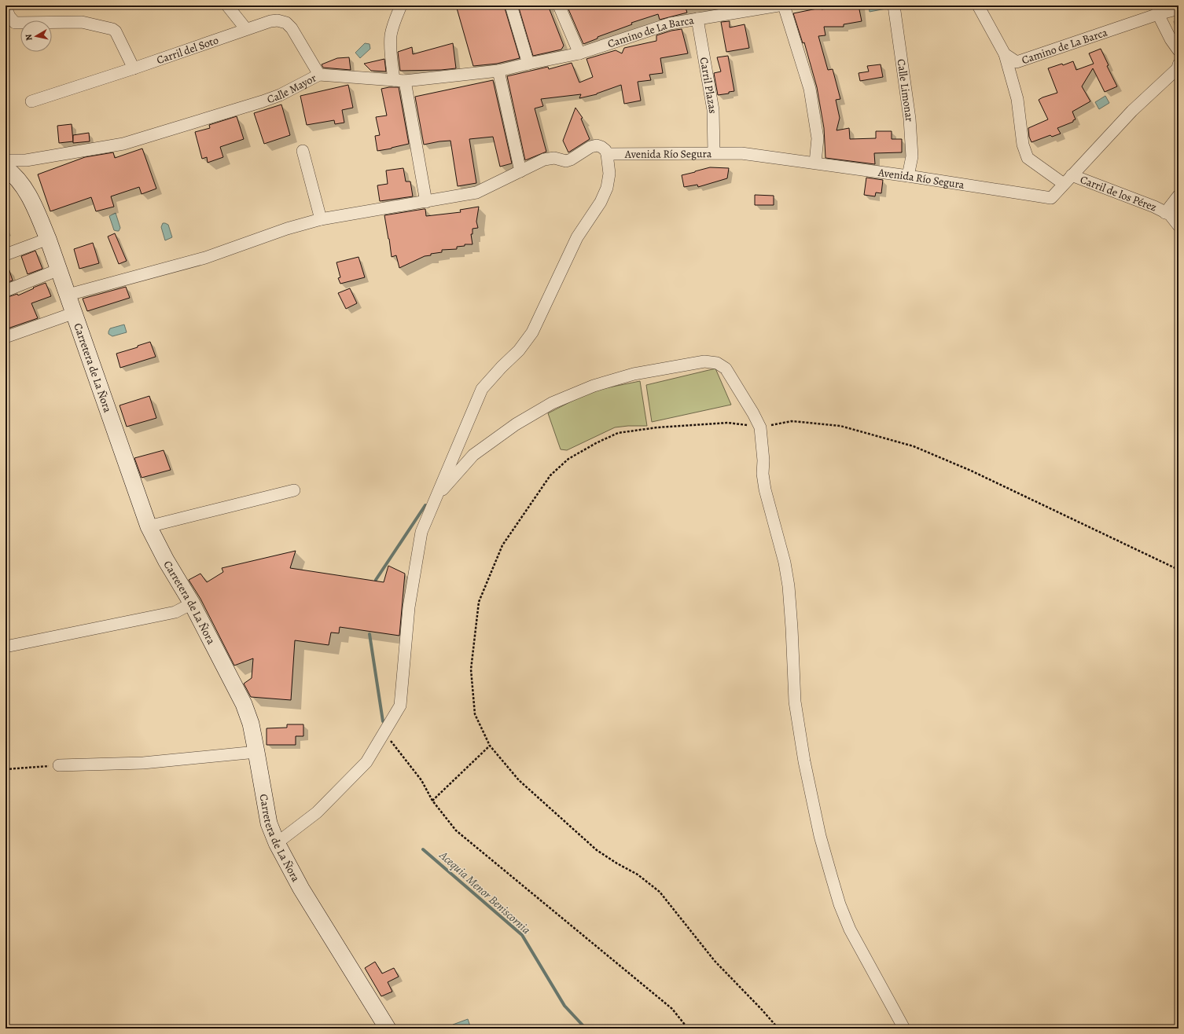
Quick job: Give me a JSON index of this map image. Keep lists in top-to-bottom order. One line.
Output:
{"streets":{"main road":["Carretera de La Ñora"],"street":["Camino de La Barca","Carril del Soto","Carril Plazas","Calle Mayor","Calle Limonar","Avenida Río Segura","Carril de los Pérez"]},"crossings":[["Camino de La Barca","Carril Plazas"],["Camino de La Barca","Calle Mayor"],["Carril del Soto","Calle Mayor"],["Carril Plazas","Avenida Río Segura"],["Calle Limonar","Avenida Río Segura"],["Avenida Río Segura","Carril de los Pérez"]],"water":["Acequia Menor Beniscornia"],"north":"left"}
